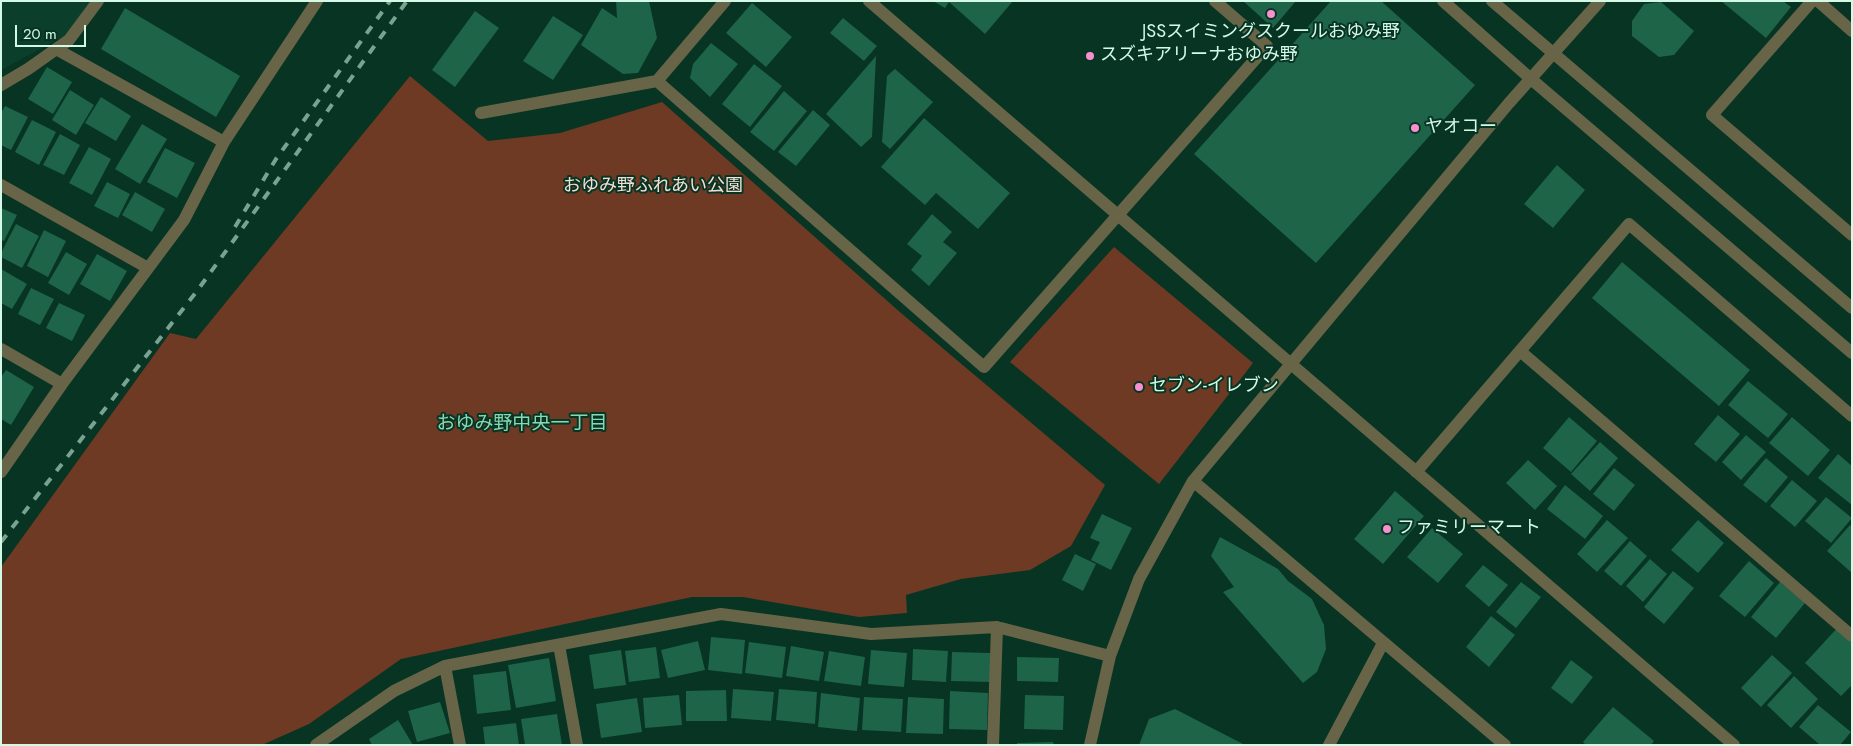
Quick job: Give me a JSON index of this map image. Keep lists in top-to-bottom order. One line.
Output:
{"districts":["おゆみ野中央一丁目"],"parks":["おゆみ野ふれあい公園"],"places":["JSSスイミングスクールおゆみ野","スズキアリーナおゆみ野","ヤオコー","セブン-イレブン","ファミリーマート"],"scale_bar":"20 m"}
